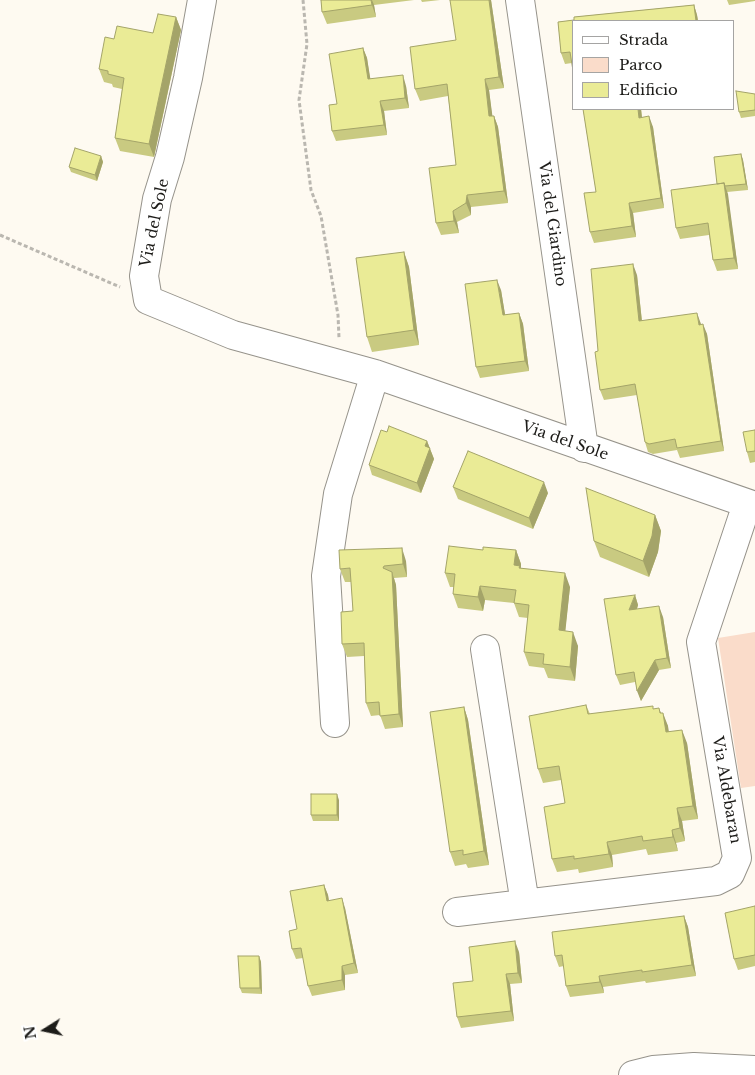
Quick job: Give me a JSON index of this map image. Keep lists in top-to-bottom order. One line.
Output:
{"streets":{"street":["Via del Sole","Via del Giardino","Via Aldebaran"]},"crossings":[["Via del Sole","Via del Giardino"],["Via del Sole","Via Aldebaran"]],"legend":["Strada","Parco","Edificio"],"north":"left"}
